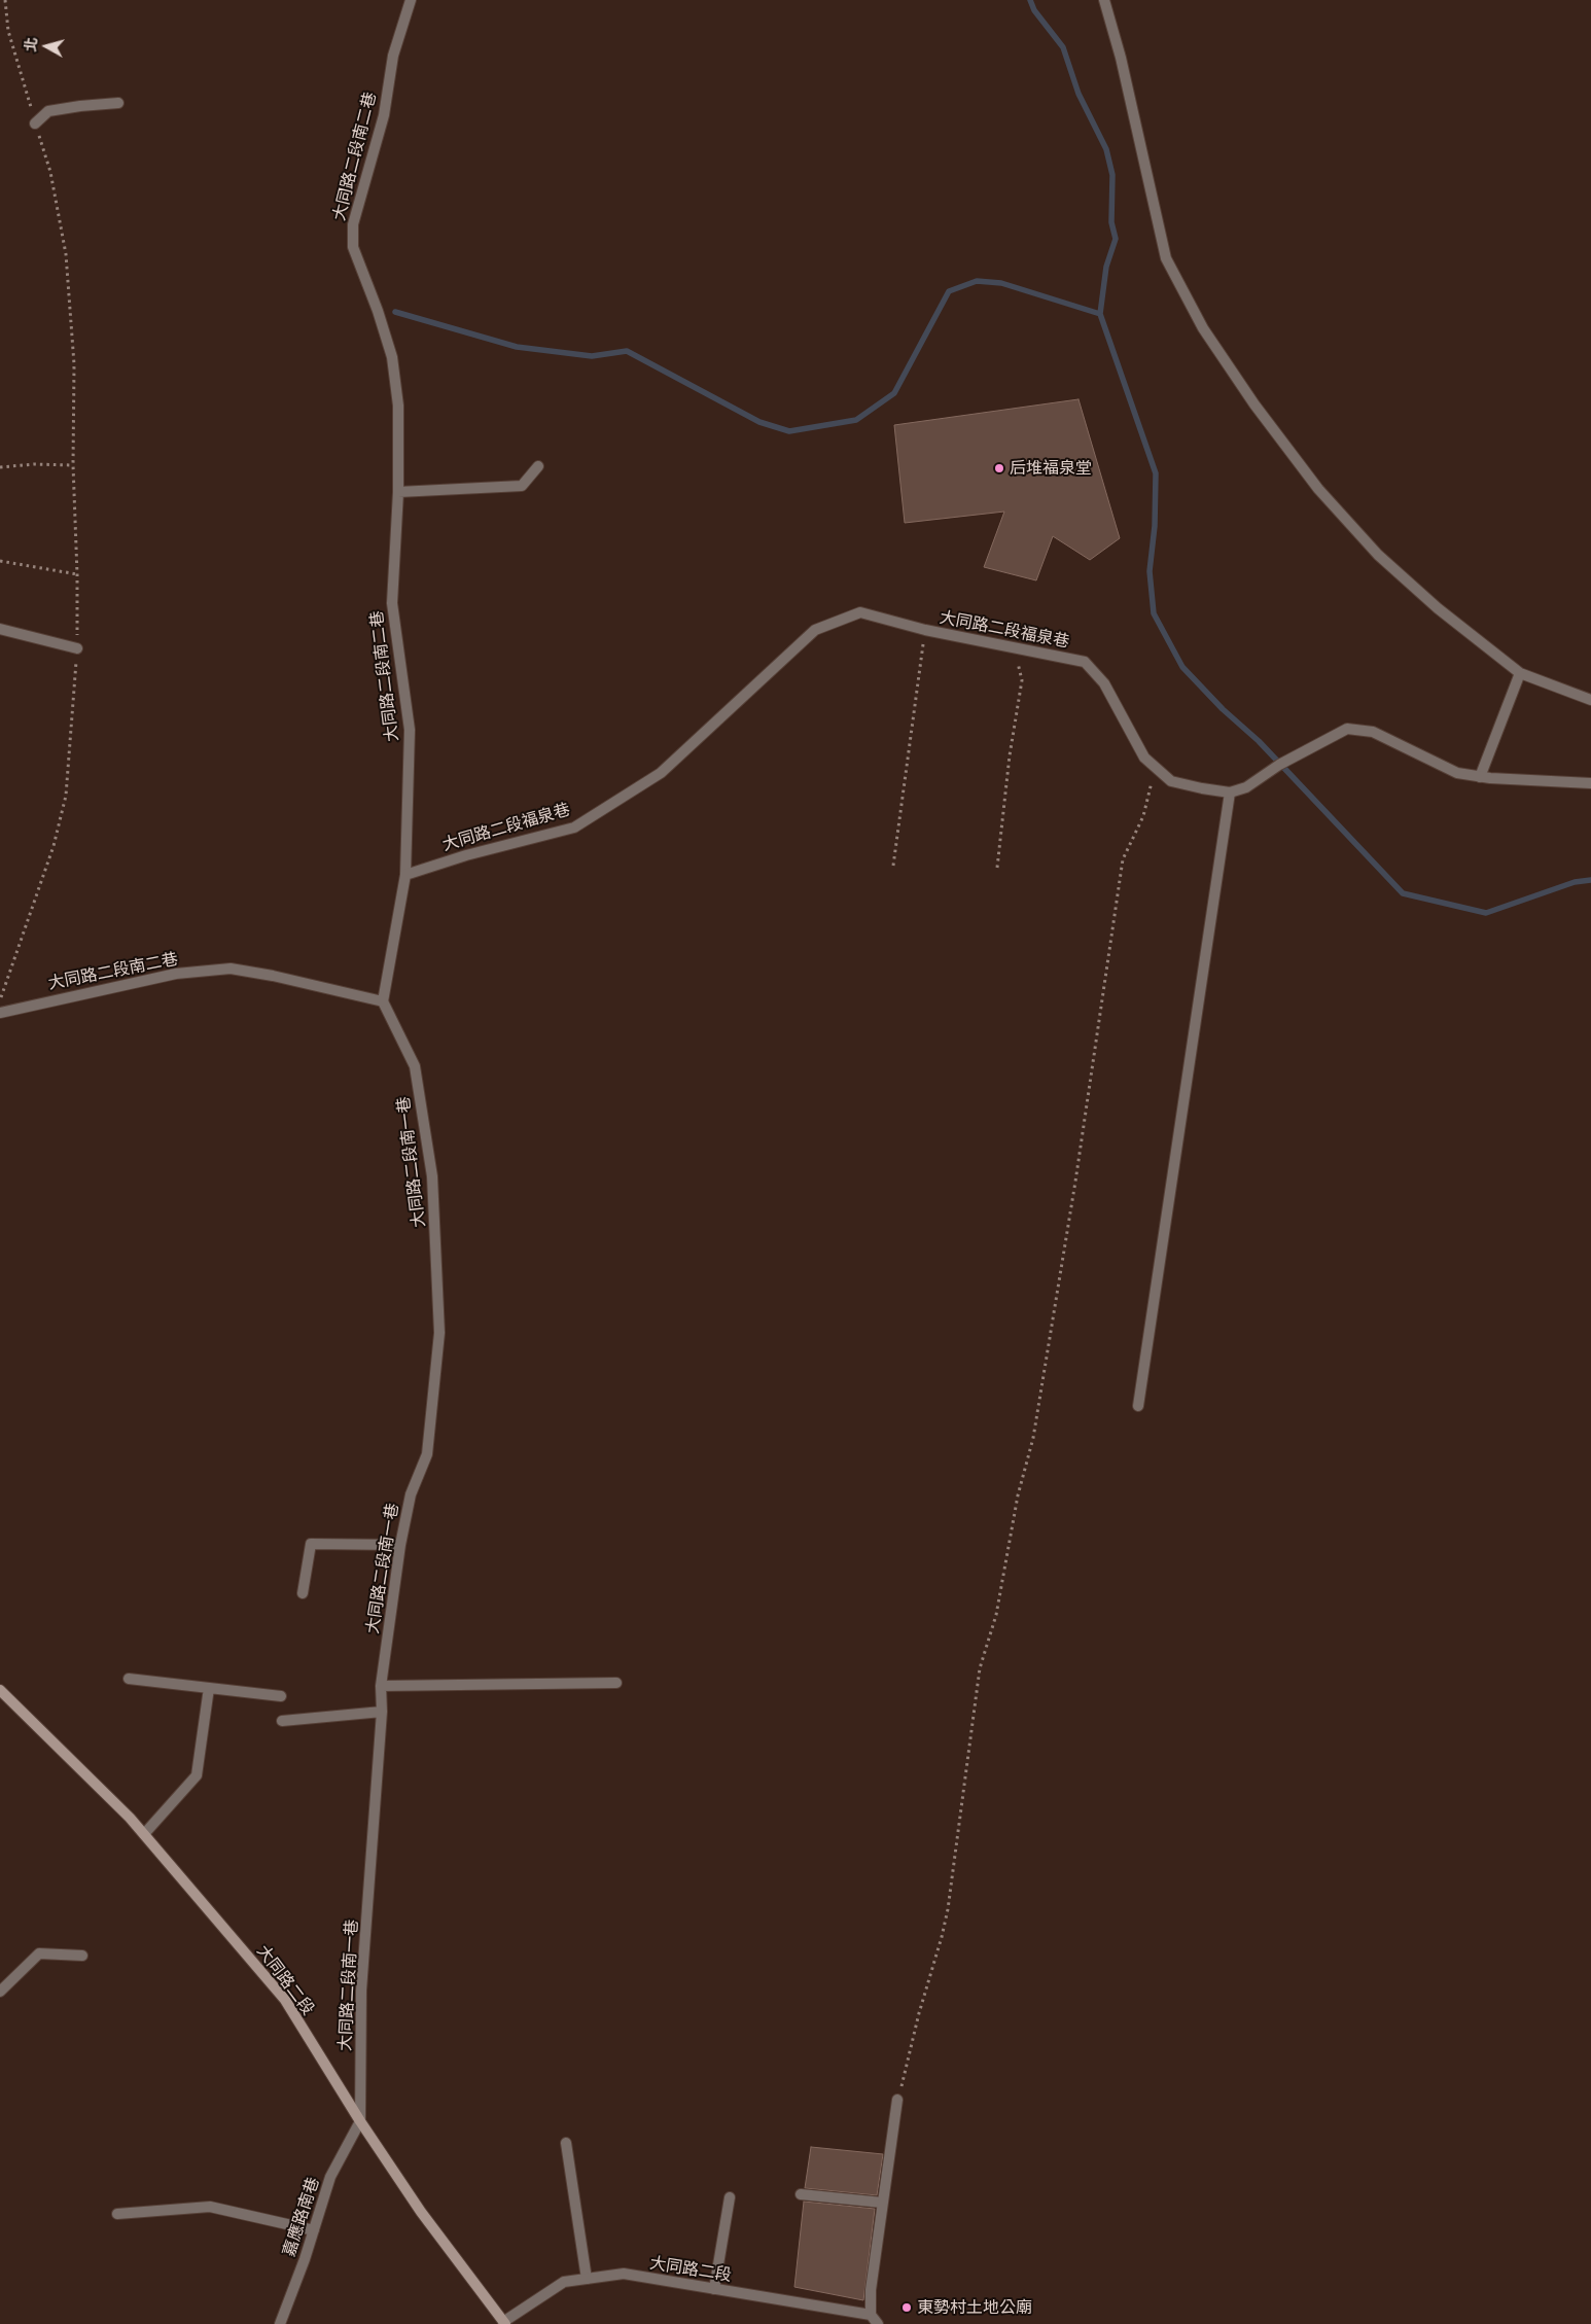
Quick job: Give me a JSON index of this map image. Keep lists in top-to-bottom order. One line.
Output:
{"streets":{"main road":["大同路二段"],"street":["大同路二段南二巷","大同路二段福泉巷","大同路二段南一巷","嘉應路南巷"]},"crossings":[["大同路二段南二巷","大同路二段福泉巷"],["大同路二段南二巷","大同路二段南一巷"],["大同路二段南一巷","大同路二段"],["大同路二段南一巷","嘉應路南巷"],["大同路二段","嘉應路南巷"]],"places":["后堆福泉堂","東勢村土地公廟"],"north":"left"}
